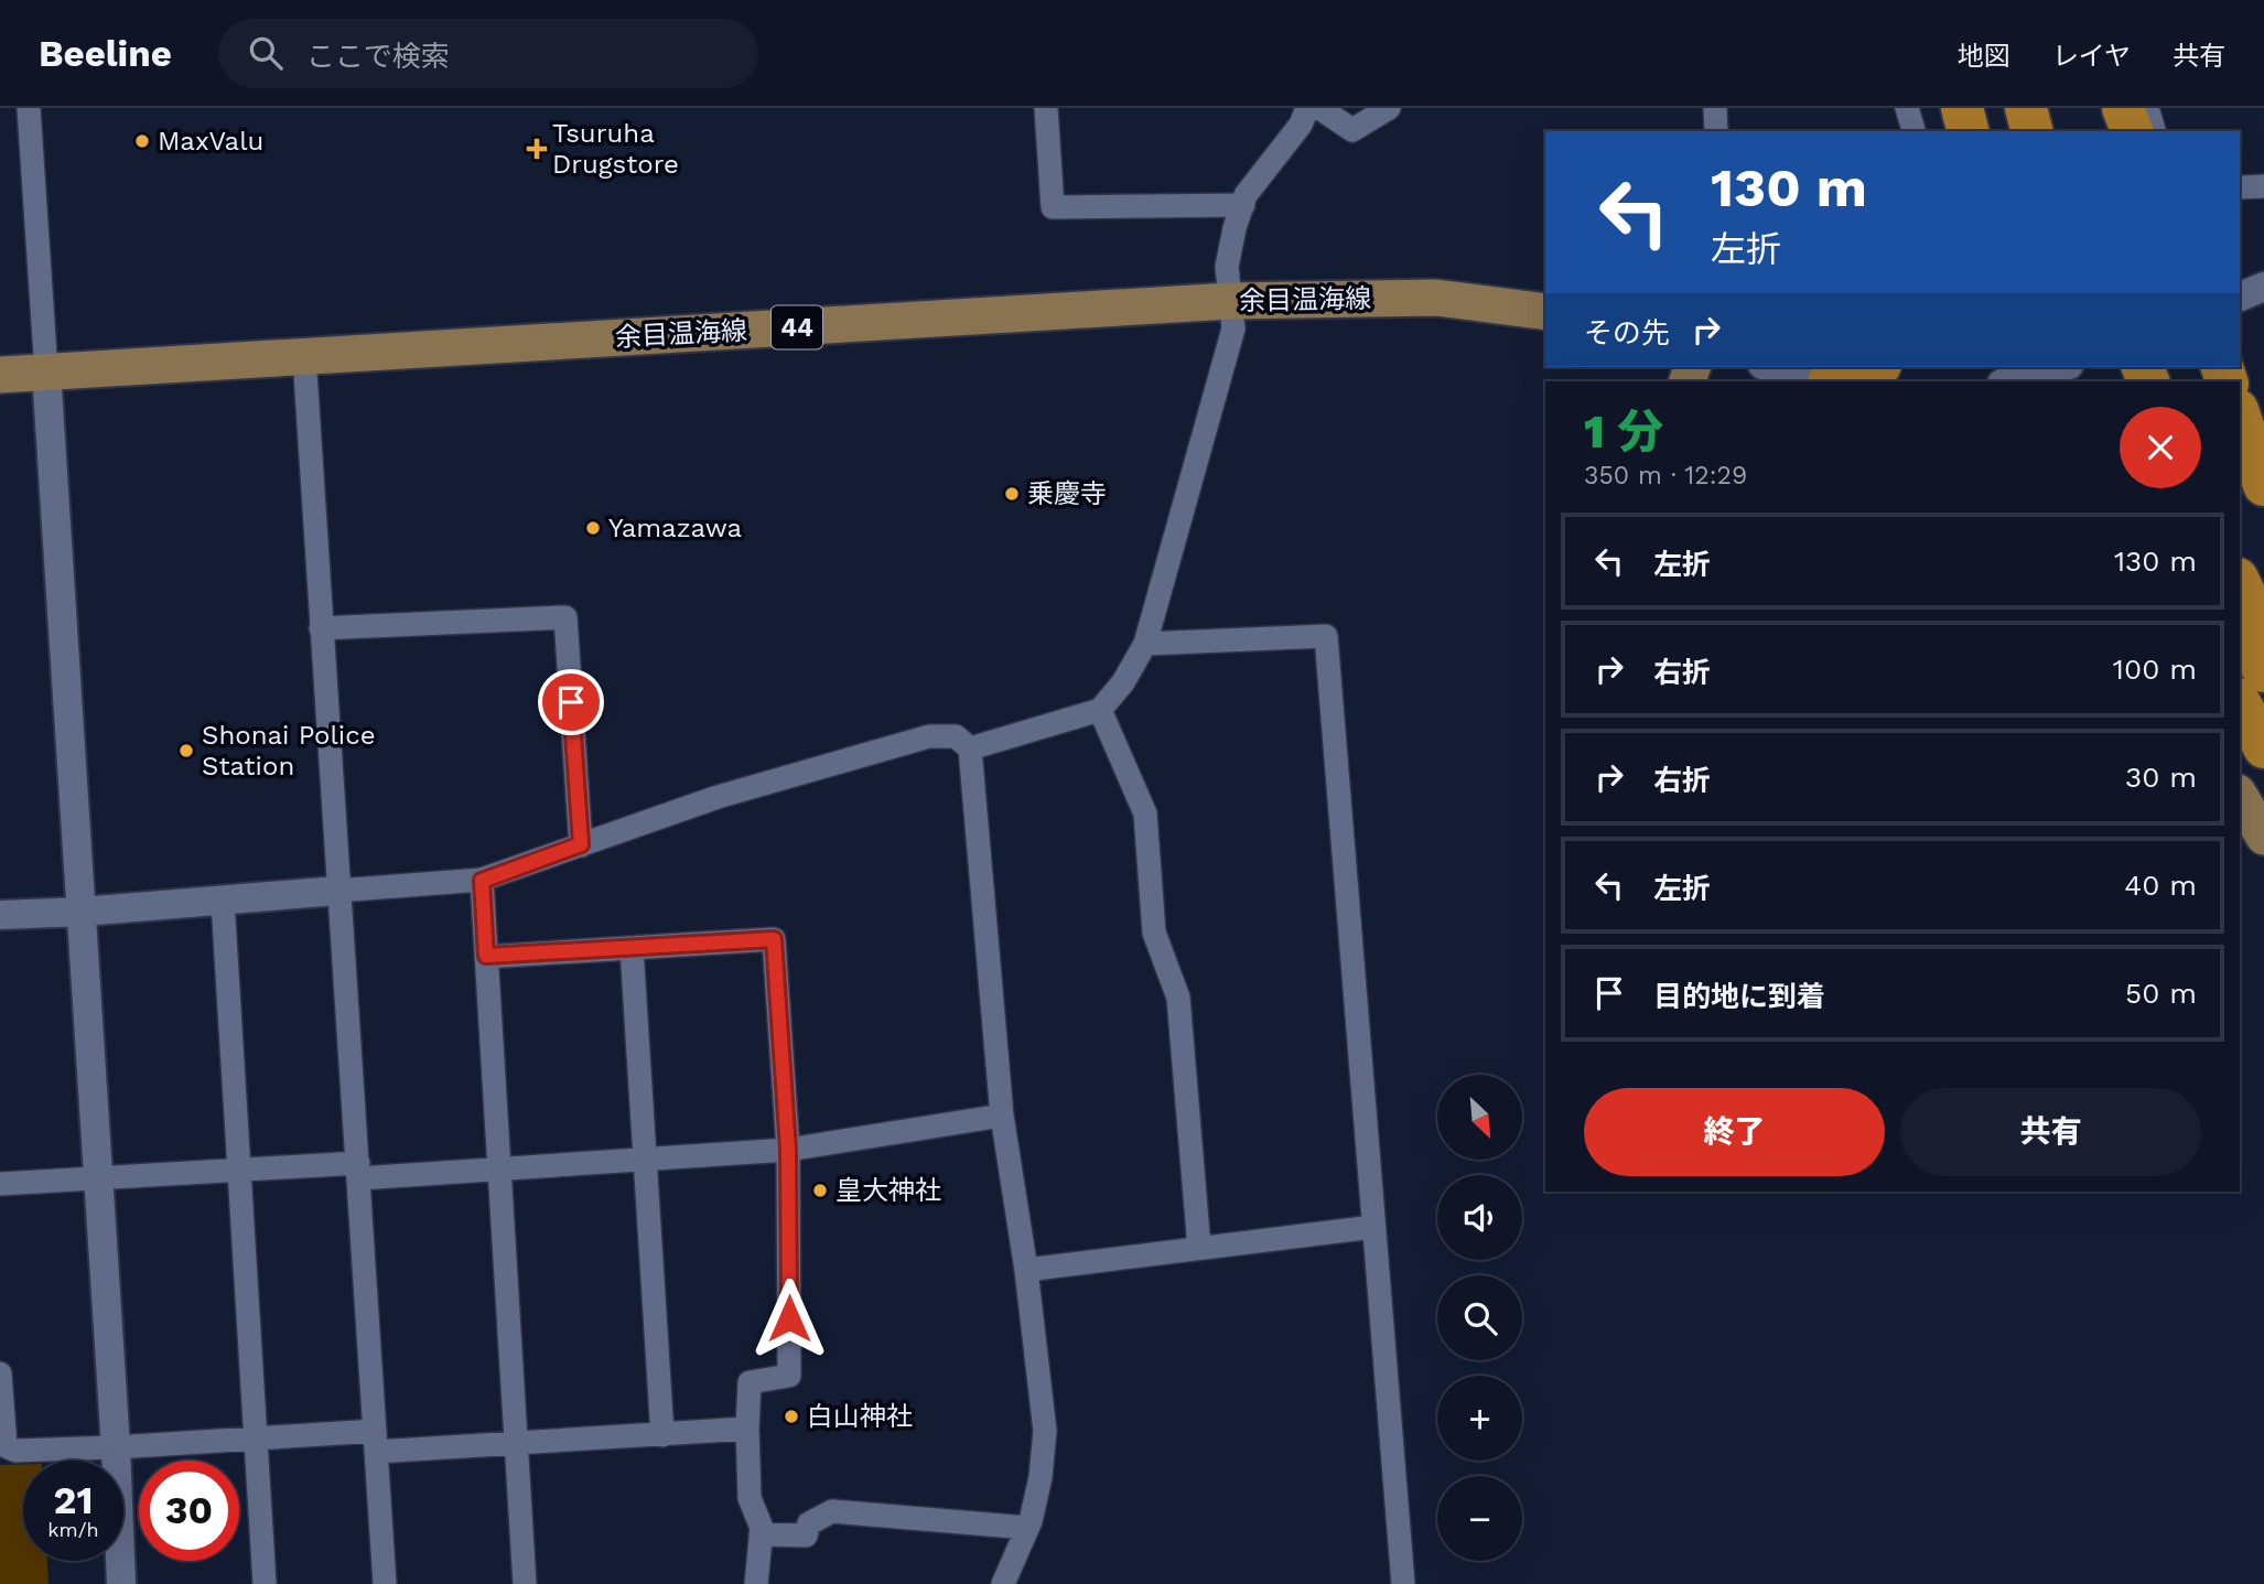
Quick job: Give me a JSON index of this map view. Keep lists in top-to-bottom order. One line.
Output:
{"streets":{"main road":["余目温海線","44"]},"places":{"other":["MaxValu","乗慶寺","Yamazawa","Shonai Police Station","皇大神社","白山神社"],"health":["Tsuruha Drugstore"]},"north":"bottom right","page":{"header":"Beeline","search":"ここで検索","nav":["地図","レイヤ","共有"],"turn":["130 m","左折"],"then":"その先","heading":["1 分","350 m · 12:29"],"list":[{"name":"左折","value":"130 m"},{"name":"右折","value":"100 m"},{"name":"右折","value":"30 m"},{"name":"左折","value":"40 m"},{"name":"目的地に到着","value":"50 m"}],"buttons":["終了","共有"],"map_buttons":["+","−"],"speed":"21 km/h","limit":"30"}}
